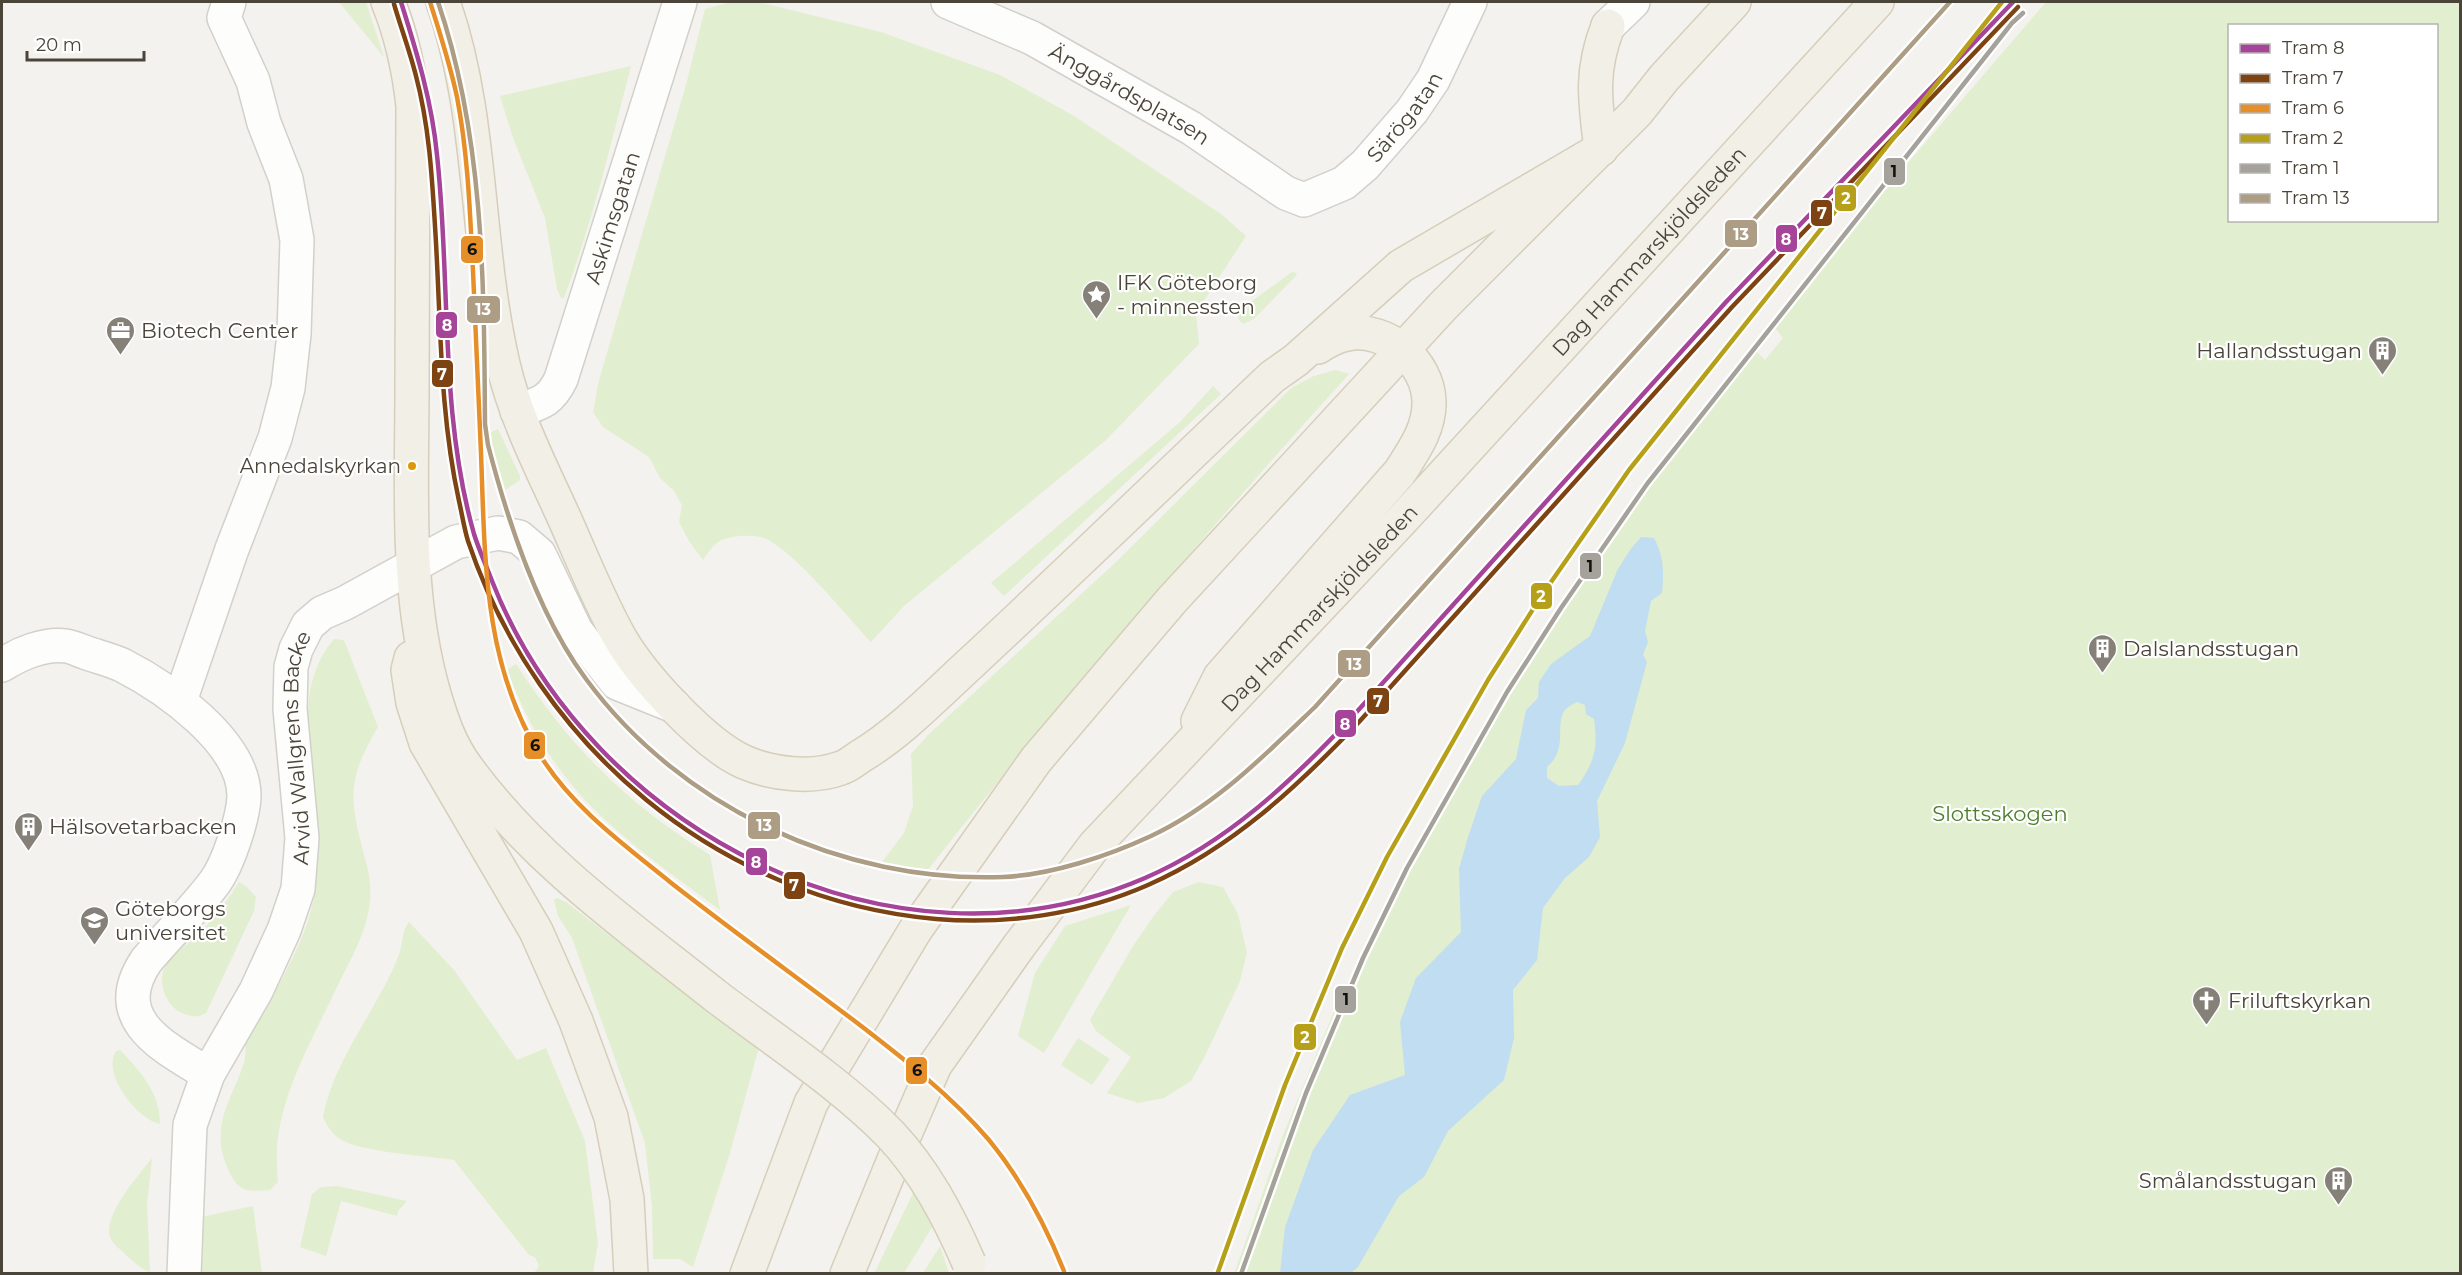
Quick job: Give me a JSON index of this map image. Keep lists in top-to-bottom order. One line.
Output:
{"streets":{"main road":["Dag Hammarskjöldsleden"],"street":["Änggårdsplatsen","Särögatan","Askimsgatan","Arvid Wallgrens Backe"]},"crossings":[["Änggårdsplatsen","Särögatan"]],"parks":["Slottsskogen"],"places":{"place":["IFK Göteborg - minnessten"],"office":["Biotech Center"],"building":["Hallandsstugan","Dalslandsstugan","Hälsovetarbacken","Smålandsstugan"],"other":["Annedalskyrkan"],"school or university":["Göteborgs universitet"],"church":["Friluftskyrkan"]},"lines":["tram line 8","tram line 6","tram line 2","tram line 13","tram line 7","tram line 1"],"legend":["Tram 8","Tram 7","Tram 6","Tram 2","Tram 1","Tram 13"],"scale_bar":"20 m"}
